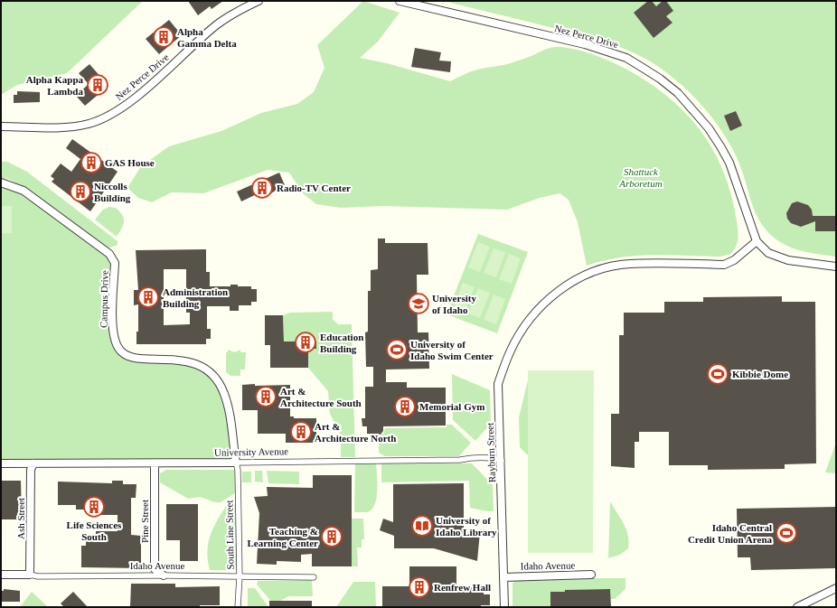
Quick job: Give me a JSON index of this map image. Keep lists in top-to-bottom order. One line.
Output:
{"streets":{"street":["Nez Perce Drive","Campus Drive","University Avenue","Rayburn Street","Ash Street","Pine Street","South Line Street","Idaho Avenue"]},"crossings":[["Nez Perce Drive","Rayburn Street"],["Campus Drive","University Avenue"],["Campus Drive","South Line Street"],["University Avenue","Rayburn Street"],["University Avenue","Ash Street"],["University Avenue","Pine Street"],["University Avenue","South Line Street"],["Rayburn Street","Idaho Avenue"],["Ash Street","Idaho Avenue"],["Pine Street","Idaho Avenue"],["South Line Street","Idaho Avenue"]],"parks":["Shattuck Arboretum"],"places":{"building":["Alpha Gamma Delta","Alpha Kappa Lambda","GAS House","Radio-TV Center","Niccolls Building","Administration Building","Education Building","Art & Architecture South","Memorial Gym","Art & Architecture North","Life Sciences South","Teaching & Learning Center","Renfrew Hall"],"school or university":["University of Idaho"],"sports":["University of Idaho Swim Center","Kibbie Dome","Idaho Central Credit Union Arena"],"library":["University of Idaho Library"]}}
